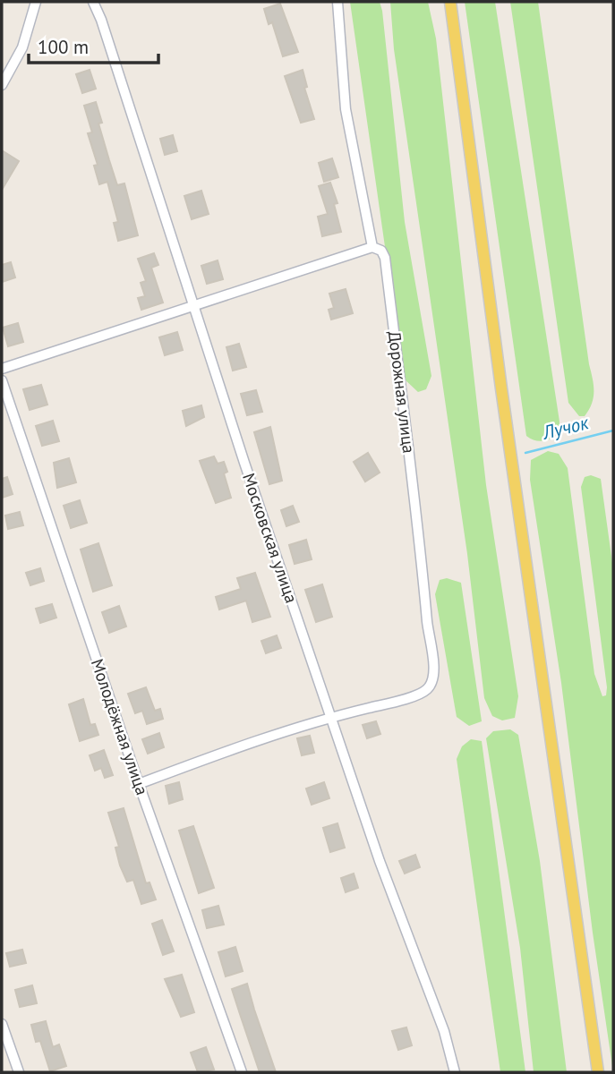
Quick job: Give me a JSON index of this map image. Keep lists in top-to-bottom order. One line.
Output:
{"streets":{"street":["Дорожная улица","Московская улица","Молодёжная улица"]},"crossings":[["Дорожная улица","Московская улица"],["Дорожная улица","Молодёжная улица"]],"water":["Лучок"],"scale_bar":"100 m"}
